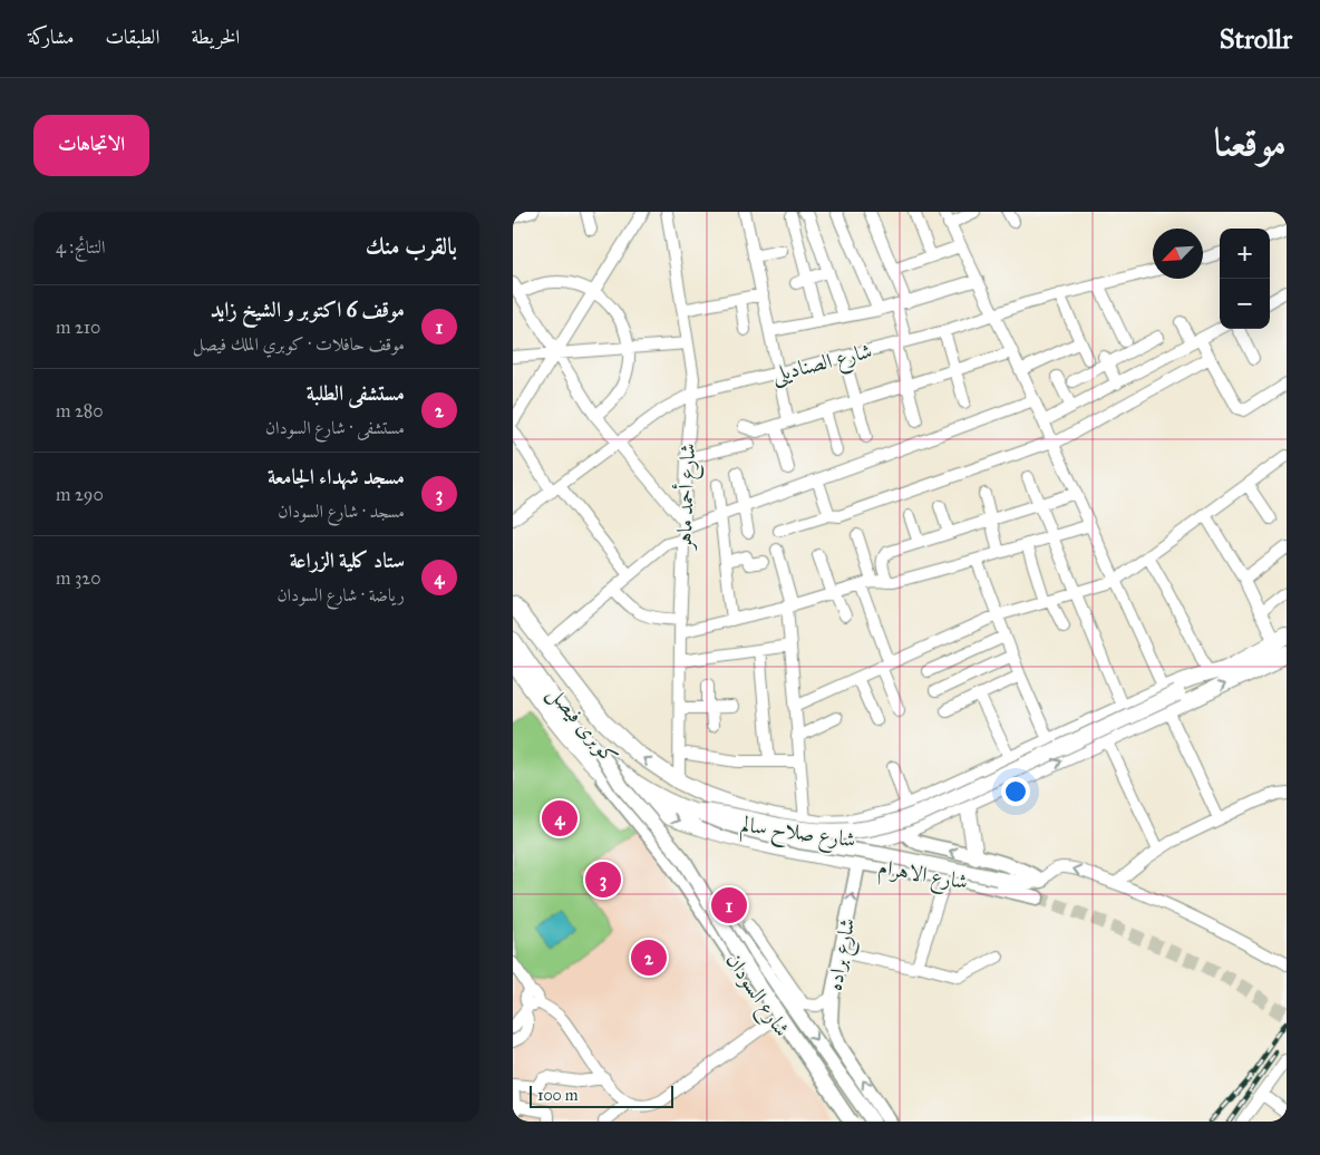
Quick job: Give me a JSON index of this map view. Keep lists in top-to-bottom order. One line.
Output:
{"streets":{"highway":["كوبرى فيصل","شارع صلاح سالم","شارع الاهرام"],"main road":["شارع براده","شارع السودان"],"street":["شارع الصناديلى","شارع أحمد ماهر"]},"crossings":[["شارع الصناديلى","شارع أحمد ماهر"],["كوبرى فيصل","شارع صلاح سالم"],["كوبرى فيصل","شارع الاهرام"],["كوبرى فيصل","شارع السودان"],["شارع صلاح سالم","شارع الاهرام"],["شارع الاهرام","شارع براده"],["شارع الاهرام","شارع السودان"]],"scale_bar":"100 m","north":"bottom left","page":{"header":"Strollr","nav":["الخريطة","الطبقات","مشاركة"],"title":"موقعنا","buttons":"الاتجاهات","heading":["بالقرب منك","النتائج: 4"],"map_buttons":["+","−"],"list":[{"mark":"1","name":"موقف 6 اكتوبر و الشيخ زايد","note":"موقف حافلات · كوبري الملك فيصل","value":"210 m"},{"mark":"2","name":"مستشفى الطلبة","note":"مستشفى · شارع السودان","value":"280 m"},{"mark":"3","name":"مسجد شهداء الجامعة","note":"مسجد · شارع السودان","value":"290 m"},{"mark":"4","name":"ستاد كلية الزراعة","note":"رياضة · شارع السودان","value":"320 m"}],"pins":["4","3","1","2"],"scale":"100 m"}}
